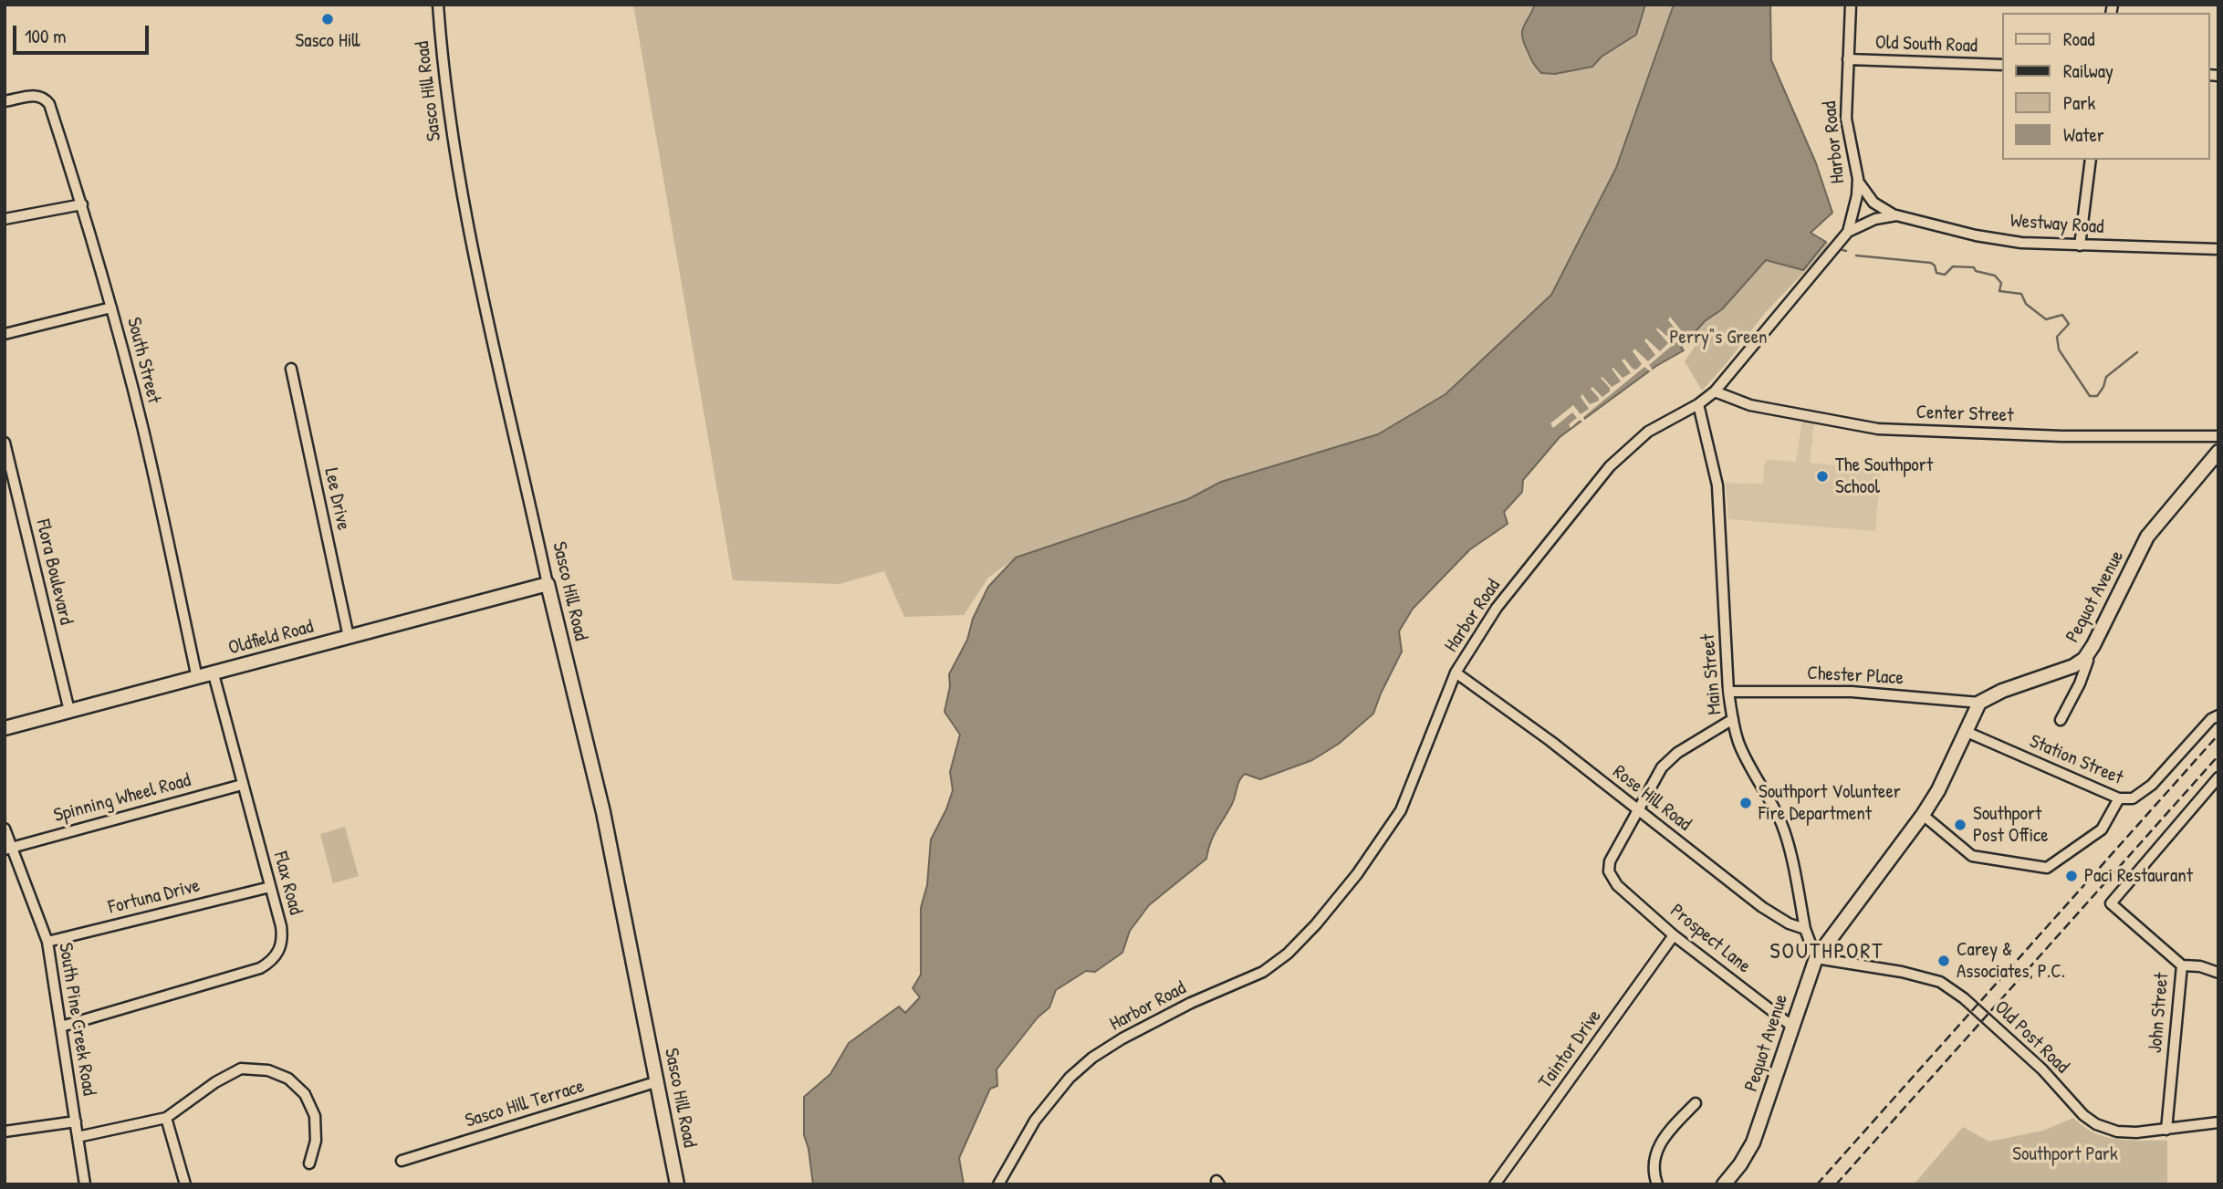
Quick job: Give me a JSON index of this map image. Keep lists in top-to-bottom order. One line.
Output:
{"streets":{"street":["Old South Road","Sasco Hill Road","Harbor Road","Westway Road","South Street","Center Street","Lee Drive","Flora Boulevard","Pequot Avenue","Oldfield Road","Main Street","Chester Place","Station Street","Spinning Wheel Road","Rose Hill Road","Flax Road","Fortuna Drive","Prospect Lane","John Street","South Pine Creek Road","Old Post Road","Taintor Drive","Sasco Hill Terrace"]},"crossings":[["Old South Road","Harbor Road"],["Sasco Hill Road","Oldfield Road"],["Sasco Hill Road","Sasco Hill Terrace"],["Harbor Road","Westway Road"],["Harbor Road","Center Street"],["Harbor Road","Main Street"],["Harbor Road","Rose Hill Road"],["South Street","Oldfield Road"],["Lee Drive","Oldfield Road"],["Flora Boulevard","Oldfield Road"],["Pequot Avenue","Chester Place"],["Pequot Avenue","Station Street"],["Pequot Avenue","Prospect Lane"],["Pequot Avenue","Old Post Road"],["Oldfield Road","Flax Road"],["Main Street","Chester Place"],["Main Street","Rose Hill Road"],["Spinning Wheel Road","Flax Road"],["Spinning Wheel Road","South Pine Creek Road"],["Rose Hill Road","Prospect Lane"],["Flax Road","Fortuna Drive"],["Flax Road","South Pine Creek Road"],["Fortuna Drive","South Pine Creek Road"],["Prospect Lane","Taintor Drive"],["John Street","Old Post Road"]],"districts":["SOUTHPORT"],"parks":["Perry\"s Green","Southport Park"],"places":["Sasco Hill","The Southport School","Southport Volunteer Fire Department","Southport Post Office","Paci Restaurant","Carey & Associates, P.C."],"legend":["Road","Railway","Park","Water"],"scale_bar":"100 m"}
